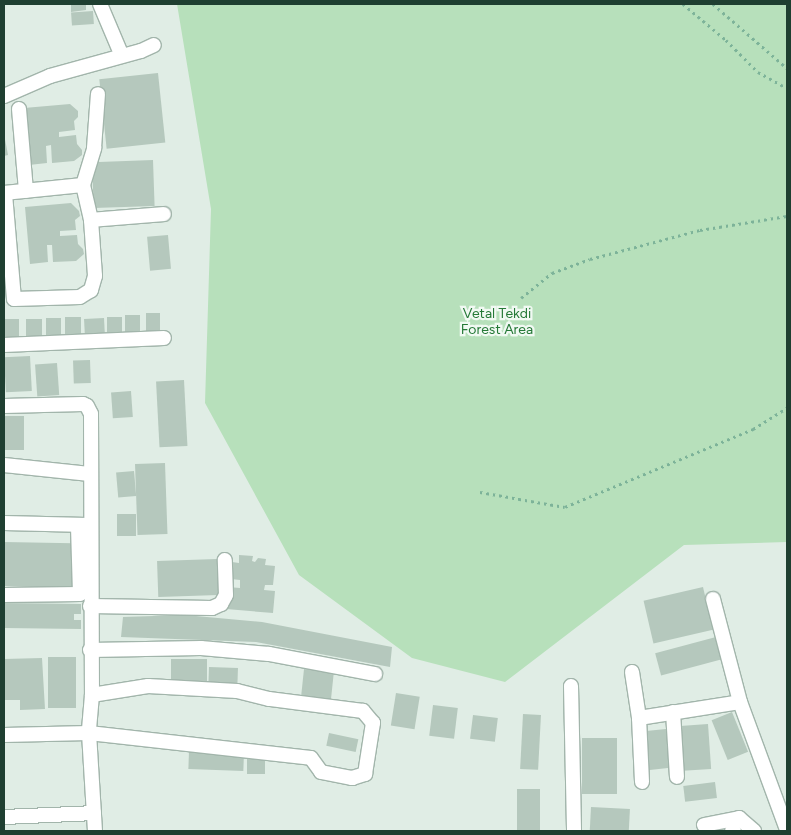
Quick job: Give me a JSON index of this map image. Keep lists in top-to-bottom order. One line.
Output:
{"parks":["Vetal Tekdi Forest Area"]}
